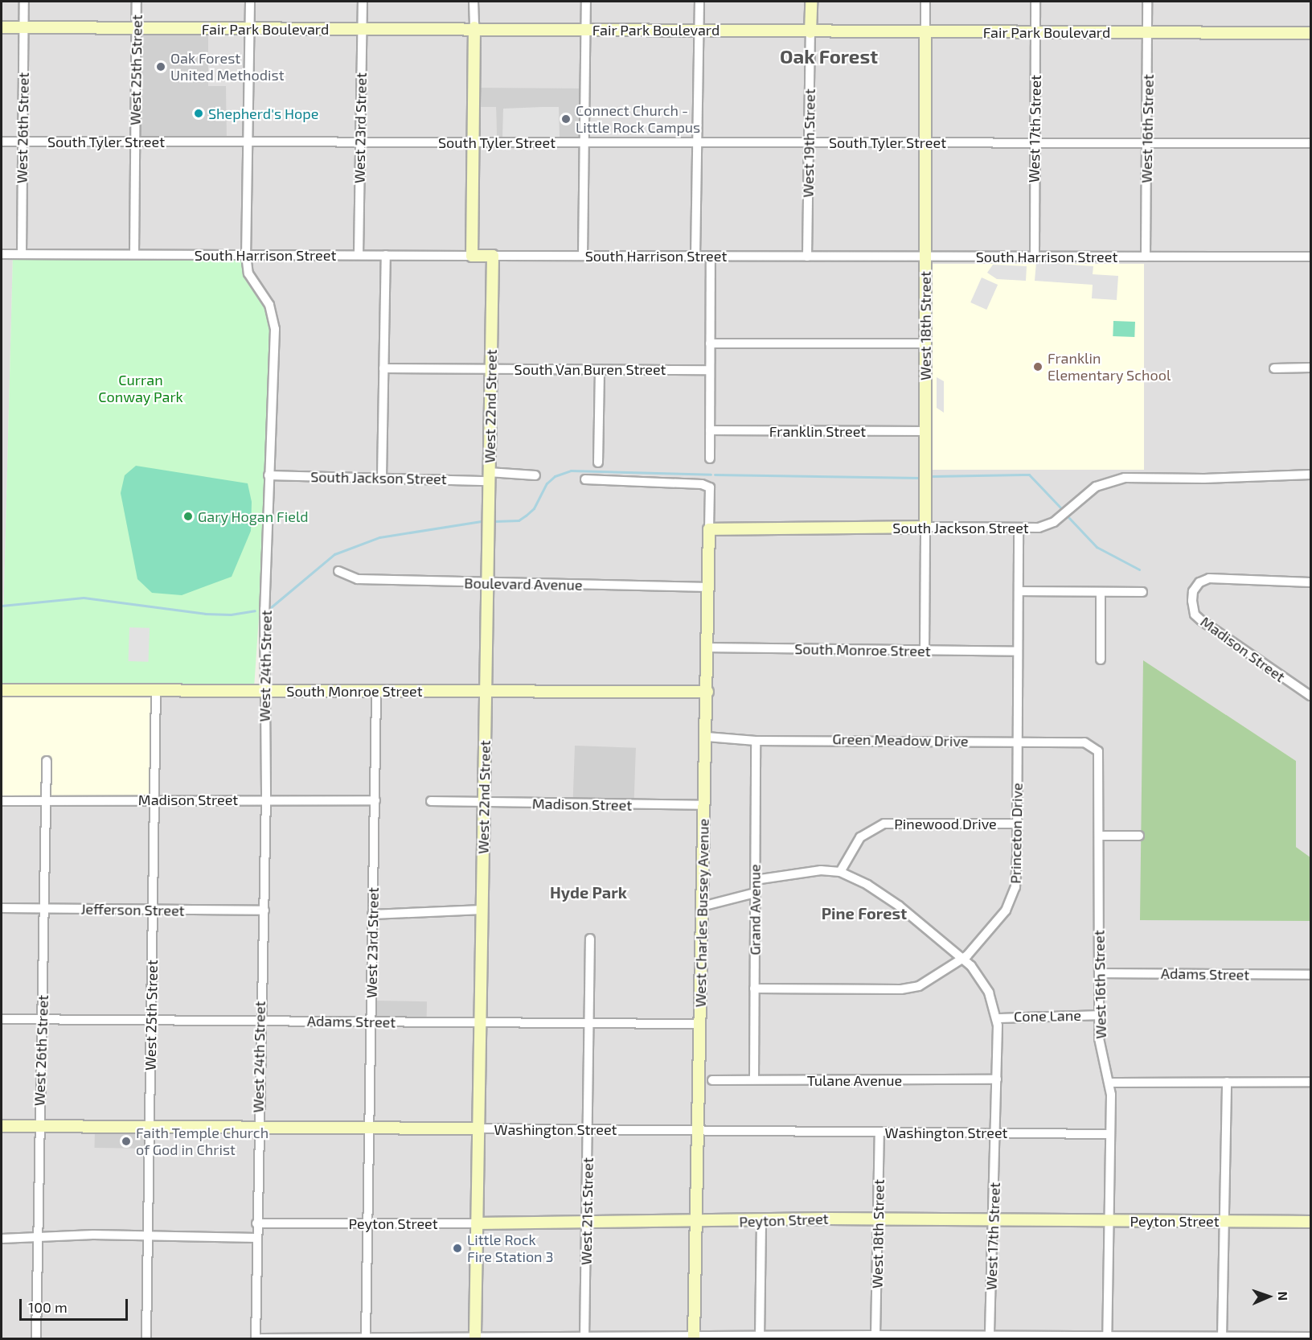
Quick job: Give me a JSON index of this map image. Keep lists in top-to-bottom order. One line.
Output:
{"streets":{"street":["Fair Park Boulevard","West 25th Street","West 26th Street","West 23rd Street","West 17th Street","West 16th Street","South Tyler Street","West 19th Street","South Harrison Street","West 18th Street","South Van Buren Street","West 22nd Street","Franklin Street","South Jackson Street","Boulevard Avenue","Madison Street","South Monroe Street","West 24th Street","Green Meadow Drive","Pinewood Drive","Princeton Drive","Jefferson Street","Grand Avenue","West Charles Bussey Avenue","Adams Street","Cone Lane","Tulane Avenue","Washington Street","West 21st Street","Peyton Street"]},"crossings":[["Fair Park Boulevard","West 25th Street"],["Fair Park Boulevard","West 26th Street"],["Fair Park Boulevard","West 23rd Street"],["Fair Park Boulevard","West 17th Street"],["Fair Park Boulevard","West 16th Street"],["Fair Park Boulevard","West 19th Street"],["Fair Park Boulevard","West 18th Street"],["Fair Park Boulevard","West 24th Street"],["West 25th Street","South Tyler Street"],["West 25th Street","South Harrison Street"],["West 25th Street","Madison Street"],["West 25th Street","South Monroe Street"],["West 25th Street","Jefferson Street"],["West 25th Street","Adams Street"],["West 25th Street","Washington Street"],["West 26th Street","South Tyler Street"],["West 26th Street","South Harrison Street"],["West 26th Street","Madison Street"],["West 26th Street","Jefferson Street"],["West 26th Street","Adams Street"],["West 26th Street","Washington Street"],["West 23rd Street","South Tyler Street"],["West 23rd Street","South Harrison Street"],["West 23rd Street","Madison Street"],["West 23rd Street","South Monroe Street"],["West 23rd Street","Adams Street"],["West 23rd Street","Washington Street"],["West 23rd Street","Peyton Street"],["West 17th Street","South Tyler Street"],["West 17th Street","South Harrison Street"],["West 17th Street","Pinewood Drive"],["West 17th Street","Princeton Drive"],["West 17th Street","Cone Lane"],["West 17th Street","Tulane Avenue"],["West 17th Street","Washington Street"],["West 17th Street","Peyton Street"],["West 16th Street","South Tyler Street"],["West 16th Street","South Harrison Street"],["West 16th Street","Green Meadow Drive"],["West 16th Street","Adams Street"],["West 16th Street","Cone Lane"],["West 16th Street","Washington Street"],["West 16th Street","Peyton Street"],["South Tyler Street","West 19th Street"],["South Tyler Street","West 18th Street"],["South Tyler Street","West 24th Street"],["West 19th Street","South Harrison Street"],["South Harrison Street","West 18th Street"],["South Harrison Street","West 22nd Street"],["South Harrison Street","West 24th Street"],["West 18th Street","Franklin Street"],["West 18th Street","South Jackson Street"],["West 18th Street","South Monroe Street"],["West 18th Street","Washington Street"],["West 18th Street","Peyton Street"],["South Van Buren Street","West 22nd Street"],["West 22nd Street","South Jackson Street"],["West 22nd Street","Boulevard Avenue"],["West 22nd Street","Madison Street"],["West 22nd Street","South Monroe Street"],["West 22nd Street","Adams Street"],["West 22nd Street","Washington Street"],["West 22nd Street","Peyton Street"],["South Jackson Street","West 24th Street"],["South Jackson Street","Princeton Drive"],["South Jackson Street","West Charles Bussey Avenue"],["Boulevard Avenue","West Charles Bussey Avenue"],["Madison Street","West 24th Street"],["Madison Street","West Charles Bussey Avenue"],["South Monroe Street","West 24th Street"],["South Monroe Street","Princeton Drive"],["South Monroe Street","West Charles Bussey Avenue"],["West 24th Street","Jefferson Street"],["West 24th Street","Adams Street"],["West 24th Street","Washington Street"],["West 24th Street","Peyton Street"],["Green Meadow Drive","Princeton Drive"],["Green Meadow Drive","Grand Avenue"],["Green Meadow Drive","West Charles Bussey Avenue"],["Pinewood Drive","Princeton Drive"],["Princeton Drive","Grand Avenue"],["Grand Avenue","Tulane Avenue"],["West Charles Bussey Avenue","Adams Street"],["West Charles Bussey Avenue","Washington Street"],["West Charles Bussey Avenue","Peyton Street"],["Adams Street","West 21st Street"],["Washington Street","West 21st Street"],["West 21st Street","Peyton Street"]],"districts":["Oak Forest","Hyde Park","Pine Forest"],"parks":["Curran Conway Park"],"places":["Oak Forest United Methodist","Shepherd's Hope","Connect Church - Little Rock Campus","Franklin Elementary School","Gary Hogan Field","Faith Temple Church of God in Christ","Little Rock Fire Station 3"],"scale_bar":"100 m","north":"right"}
